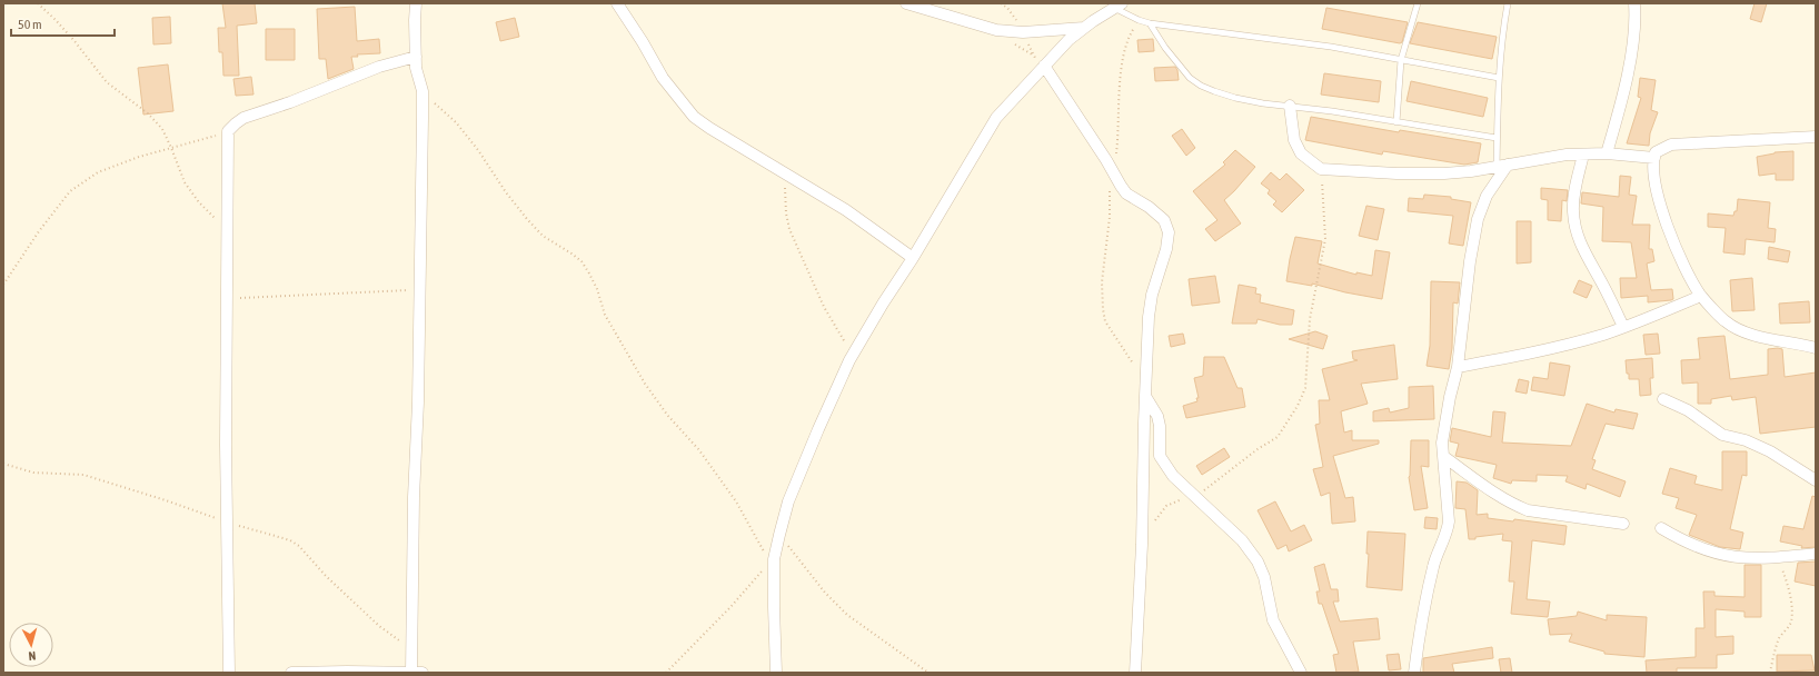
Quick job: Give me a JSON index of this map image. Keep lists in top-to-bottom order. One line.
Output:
{"scale_bar":"50 m","north":"bottom"}
